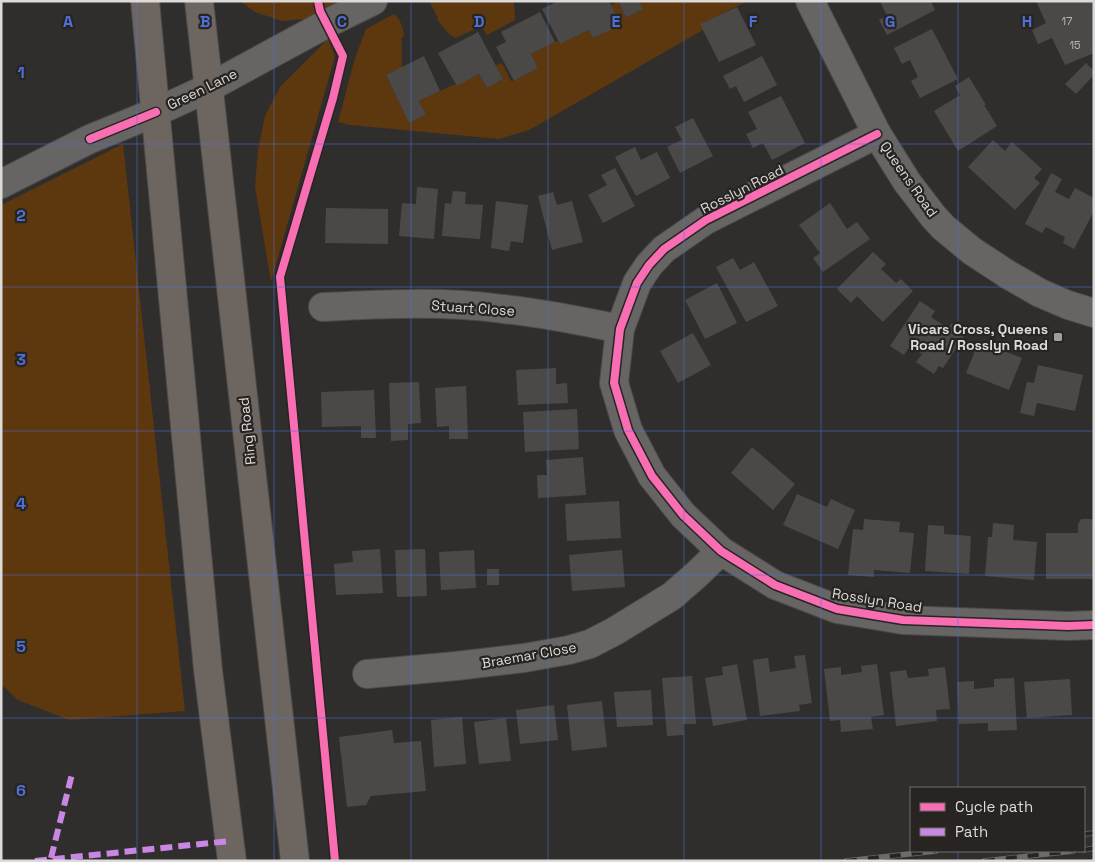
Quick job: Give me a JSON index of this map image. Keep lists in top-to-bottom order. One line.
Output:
{"streets":{"highway":["Ring Road"],"street":["Green Lane","Queens Road","Rosslyn Road","Stuart Close","Braemar Close"]},"crossings":[["Green Lane","Ring Road"],["Queens Road","Rosslyn Road"],["Rosslyn Road","Stuart Close"],["Rosslyn Road","Braemar Close"]],"places":{"transit":["Vicars Cross, Queens Road / Rosslyn Road"]},"house_numbers":["17","15"],"legend":["Cycle path","Path"],"grid":{"columns":["A","B","C","D","E","F","G","H"],"rows":["1","2","3","4","5","6"]}}
